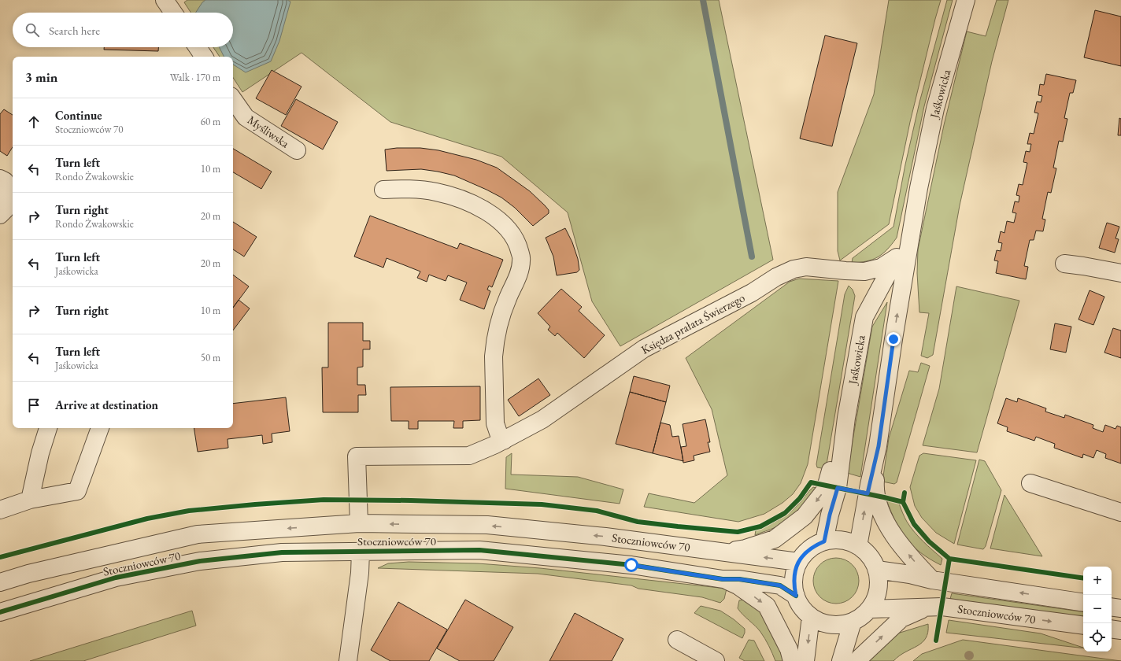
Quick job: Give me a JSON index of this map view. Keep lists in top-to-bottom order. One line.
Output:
{"streets":{"street":["Jaśkowicka","Myśliwska","Księdza prałata Świerzego","Stoczniowców 70"]},"crossings":[["Jaśkowicka","Księdza prałata Świerzego"],["Jaśkowicka","Stoczniowców 70"],["Księdza prałata Świerzego","Stoczniowców 70"]],"page":{"search":"Search here","heading":["3 min","Walk · 170 m"],"list":[["Continue","Stoczniowców 70","60 m"],["Turn left","Rondo Żwakowskie","10 m"],["Turn right","Rondo Żwakowskie","20 m"],["Turn left","Jaśkowicka","20 m"],["Turn right","10 m"],["Turn left","Jaśkowicka","50 m"],"Arrive at destination"],"map_buttons":["+","−"]}}
